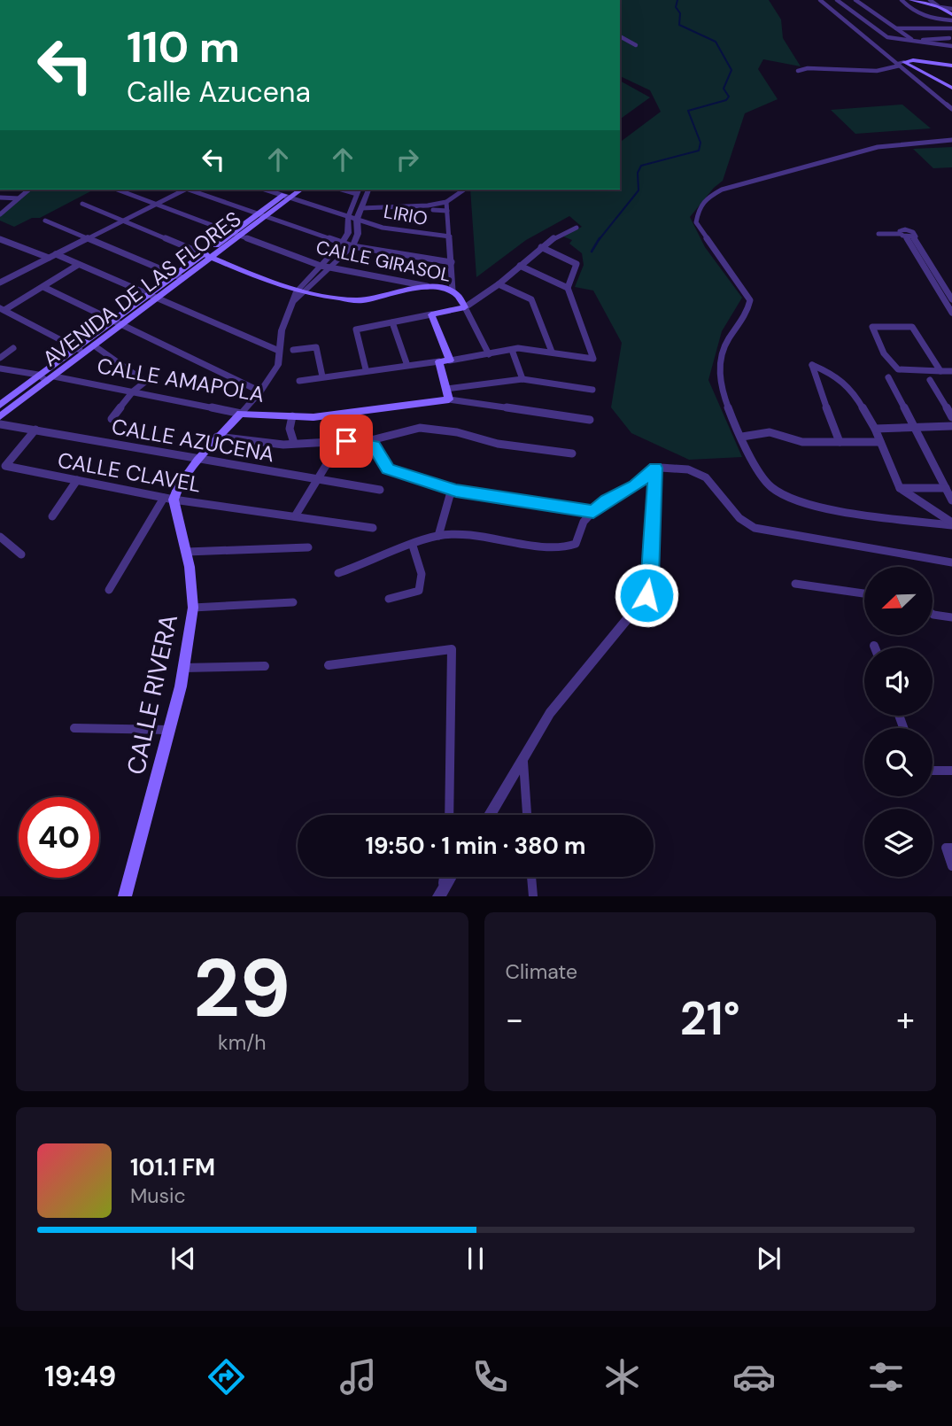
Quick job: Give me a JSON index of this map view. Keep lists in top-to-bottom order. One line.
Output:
{"streets":{"main road":["CALLE GIRASOL","AVENIDA DE LAS FLORES","CALLE AMAPOLA","CALLE RIVERA"],"street":["LIRIO","CALLE AZUCENA","CALLE CLAVEL"]},"crossings":[["LIRIO","AVENIDA DE LAS FLORES"],["CALLE GIRASOL","AVENIDA DE LAS FLORES"],["AVENIDA DE LAS FLORES","CALLE AMAPOLA"],["CALLE AZUCENA","CALLE CLAVEL"],["CALLE CLAVEL","CALLE RIVERA"]],"north":"bottom left","page":{"turn":["110 m","Calle Azucena"],"limit":"40","trip":"19:50 · 1 min · 380 m","tile":[["29","km/h"],"Climate"],"heat":["−","21°","+"],"song":["101.1 FM","Music"],"tabs":"19:49"}}
